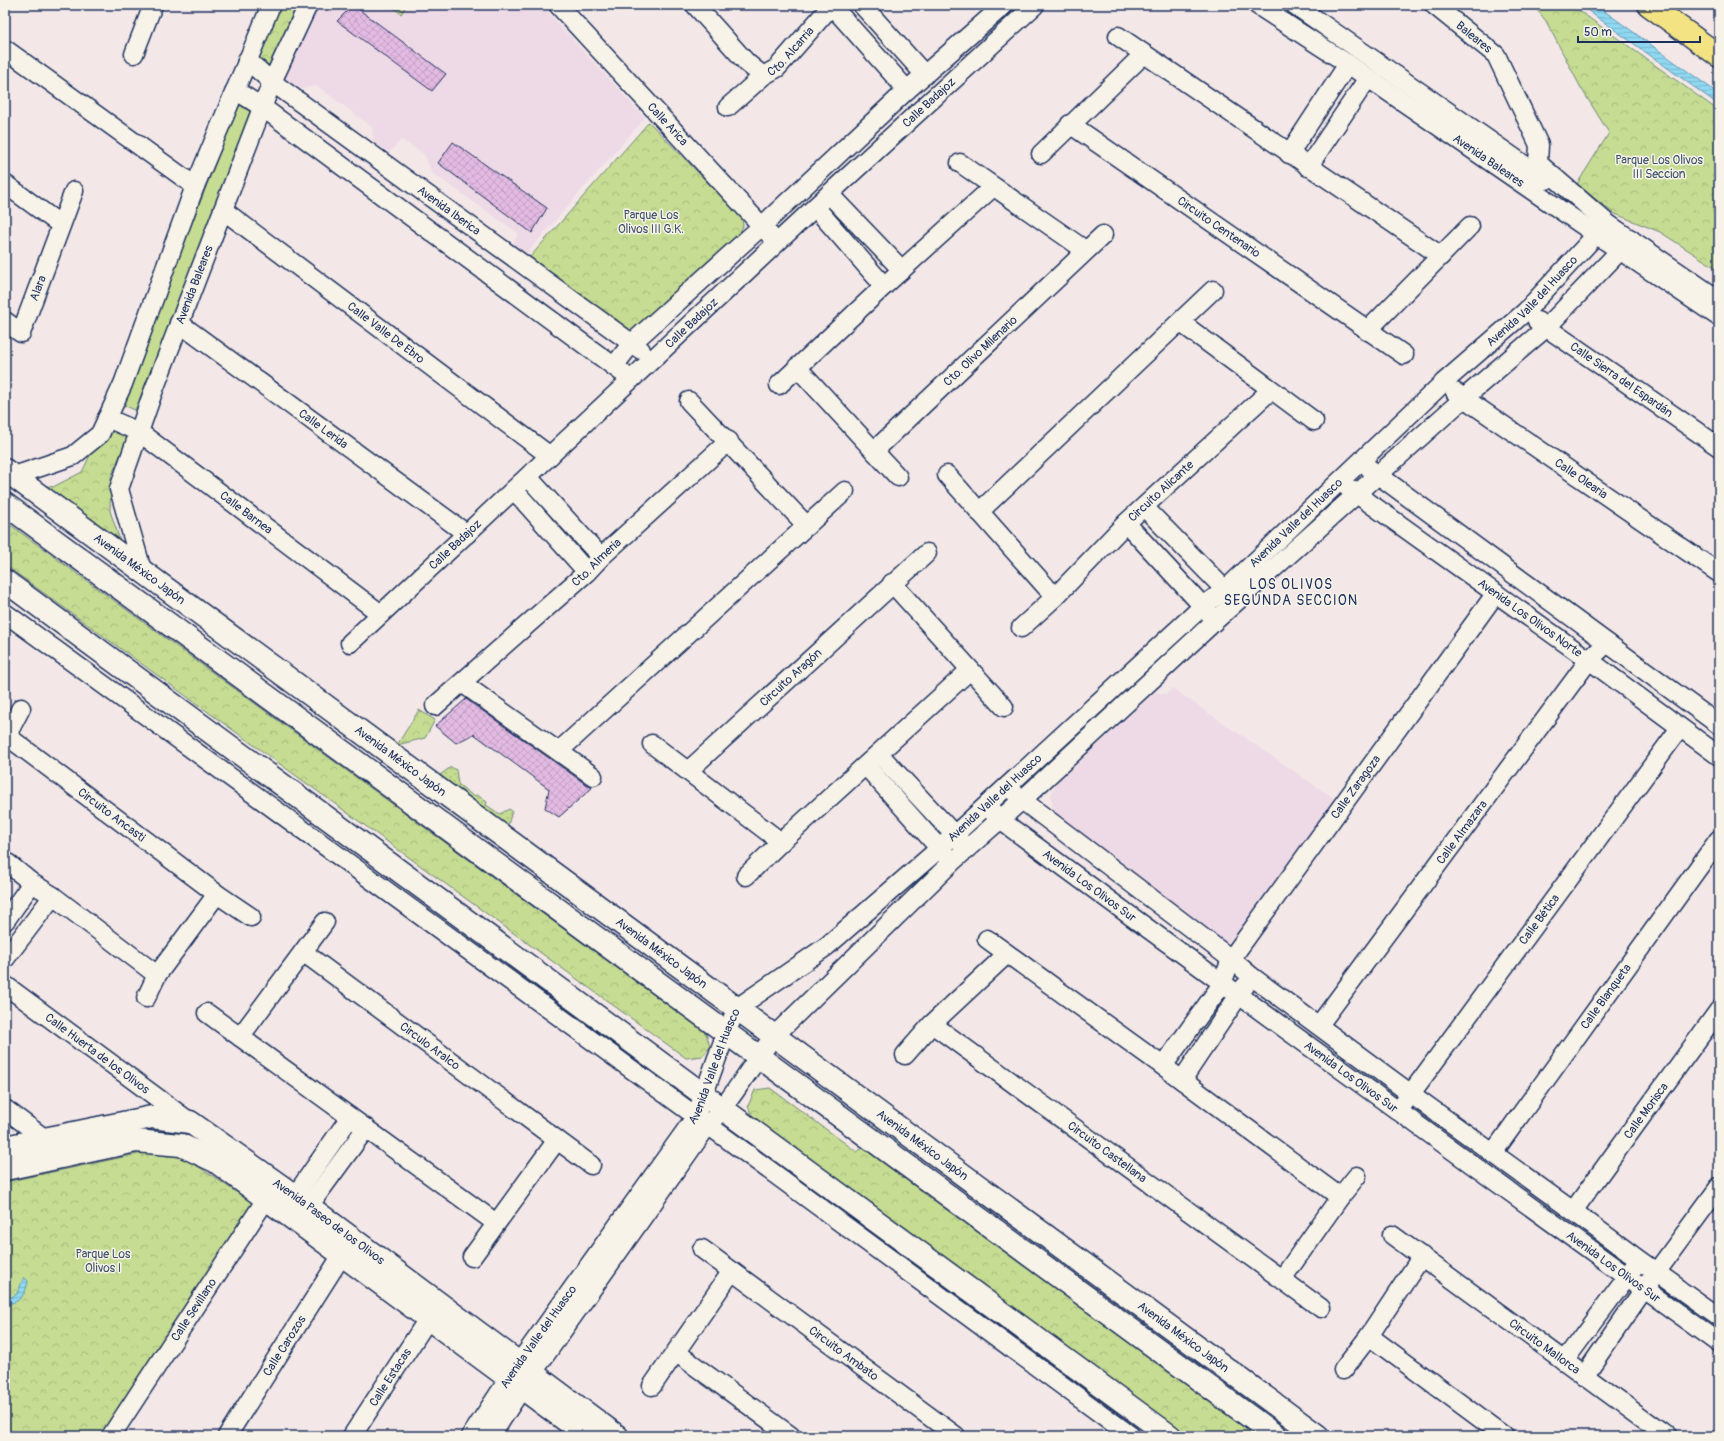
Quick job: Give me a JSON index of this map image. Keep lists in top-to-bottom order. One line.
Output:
{"streets":{"street":["Baleares","Cto. Alcarria","Calle Badajoz","Calle Arica","Avenida Baleares","Avenida Iberica","Circuito Centenario","Alara","Avenida Valle del Huasco","Calle Valle De Ebro","Cto. Olivo Milenario","Calle Sierra del Espardán","Calle Lerida","Calle Olearia","Circuito Alicante","Calle Barnea","Cto. Almeria","Avenida México Japón","Avenida Los Olivos Norte","Circuito Aragón","Calle Zaragoza","Circuito Ancasti","Calle Almazara","Avenida Los Olivos Sur","Calle Bética","Calle Blanqueta","Circulo Aralco","Calle Huerta de los Olivos","Calle Morisca","Circuito Castellana","Avenida Paseo de los Olivos","Calle Sevillano","Calle Carozos","Circuito Mallorca","Circuito Ambato","Calle Estacas"]},"crossings":[["Baleares","Avenida Baleares"],["Baleares","Avenida Valle del Huasco"],["Calle Badajoz","Calle Arica"],["Calle Badajoz","Avenida Iberica"],["Calle Badajoz","Calle Valle De Ebro"],["Calle Badajoz","Calle Lerida"],["Calle Badajoz","Calle Barnea"],["Avenida Baleares","Avenida Iberica"],["Avenida Baleares","Avenida Valle del Huasco"],["Avenida Baleares","Calle Valle De Ebro"],["Avenida Baleares","Calle Lerida"],["Avenida Baleares","Calle Barnea"],["Avenida Baleares","Avenida México Japón"],["Avenida Valle del Huasco","Calle Sierra del Espardán"],["Avenida Valle del Huasco","Calle Olearia"],["Avenida Valle del Huasco","Avenida México Japón"],["Avenida Valle del Huasco","Avenida Los Olivos Norte"],["Avenida Valle del Huasco","Avenida Los Olivos Sur"],["Avenida Valle del Huasco","Avenida Paseo de los Olivos"],["Avenida Los Olivos Norte","Calle Zaragoza"],["Avenida Los Olivos Norte","Calle Almazara"],["Avenida Los Olivos Norte","Calle Bética"],["Calle Zaragoza","Avenida Los Olivos Sur"],["Calle Almazara","Avenida Los Olivos Sur"],["Avenida Los Olivos Sur","Calle Bética"],["Avenida Los Olivos Sur","Calle Blanqueta"],["Avenida Los Olivos Sur","Calle Morisca"],["Calle Huerta de los Olivos","Avenida Paseo de los Olivos"],["Avenida Paseo de los Olivos","Calle Sevillano"],["Avenida Paseo de los Olivos","Calle Carozos"],["Avenida Paseo de los Olivos","Calle Estacas"]],"districts":["LOS OLIVOS SEGUNDA SECCION"],"parks":["Parque Los Olivos III Seccion","Parque Los Olivos III G.K.","Parque Los Olivos I"],"scale_bar":"50 m"}
